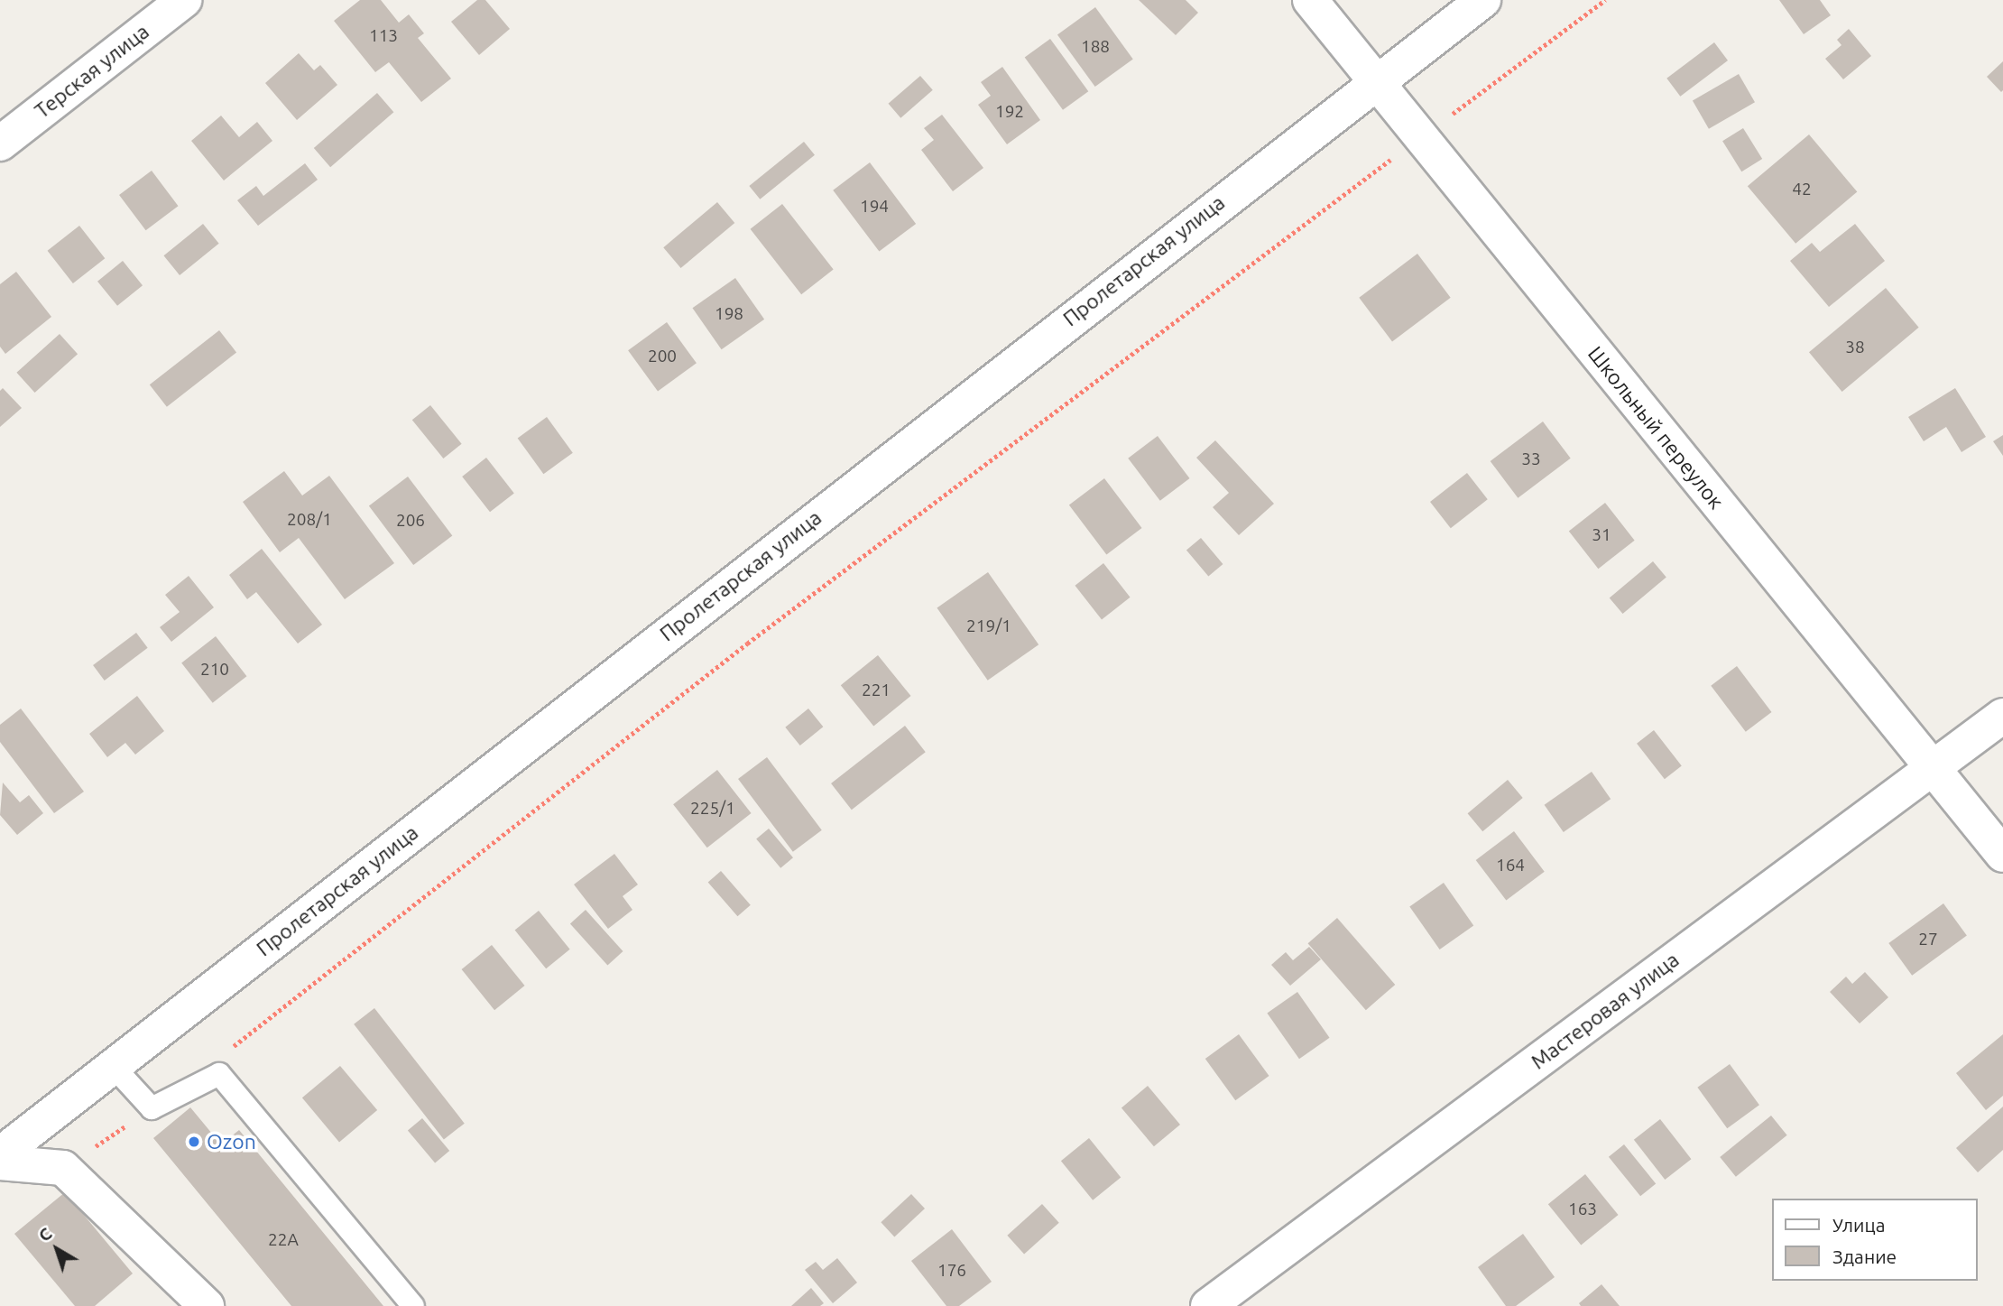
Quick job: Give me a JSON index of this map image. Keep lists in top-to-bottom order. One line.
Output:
{"streets":{"street":["Терская улица","Пролетарская улица","Школьный переулок","Мастеровая улица"]},"crossings":[["Пролетарская улица","Школьный переулок"],["Школьный переулок","Мастеровая улица"]],"places":["Ozon"],"house_numbers":["113","188","192","42","194","198","38","200","33","208/1","206","31","219/1","210","221","225/1","164","27","163","22А","176"],"legend":["Улица","Здание"],"north":"top left"}
